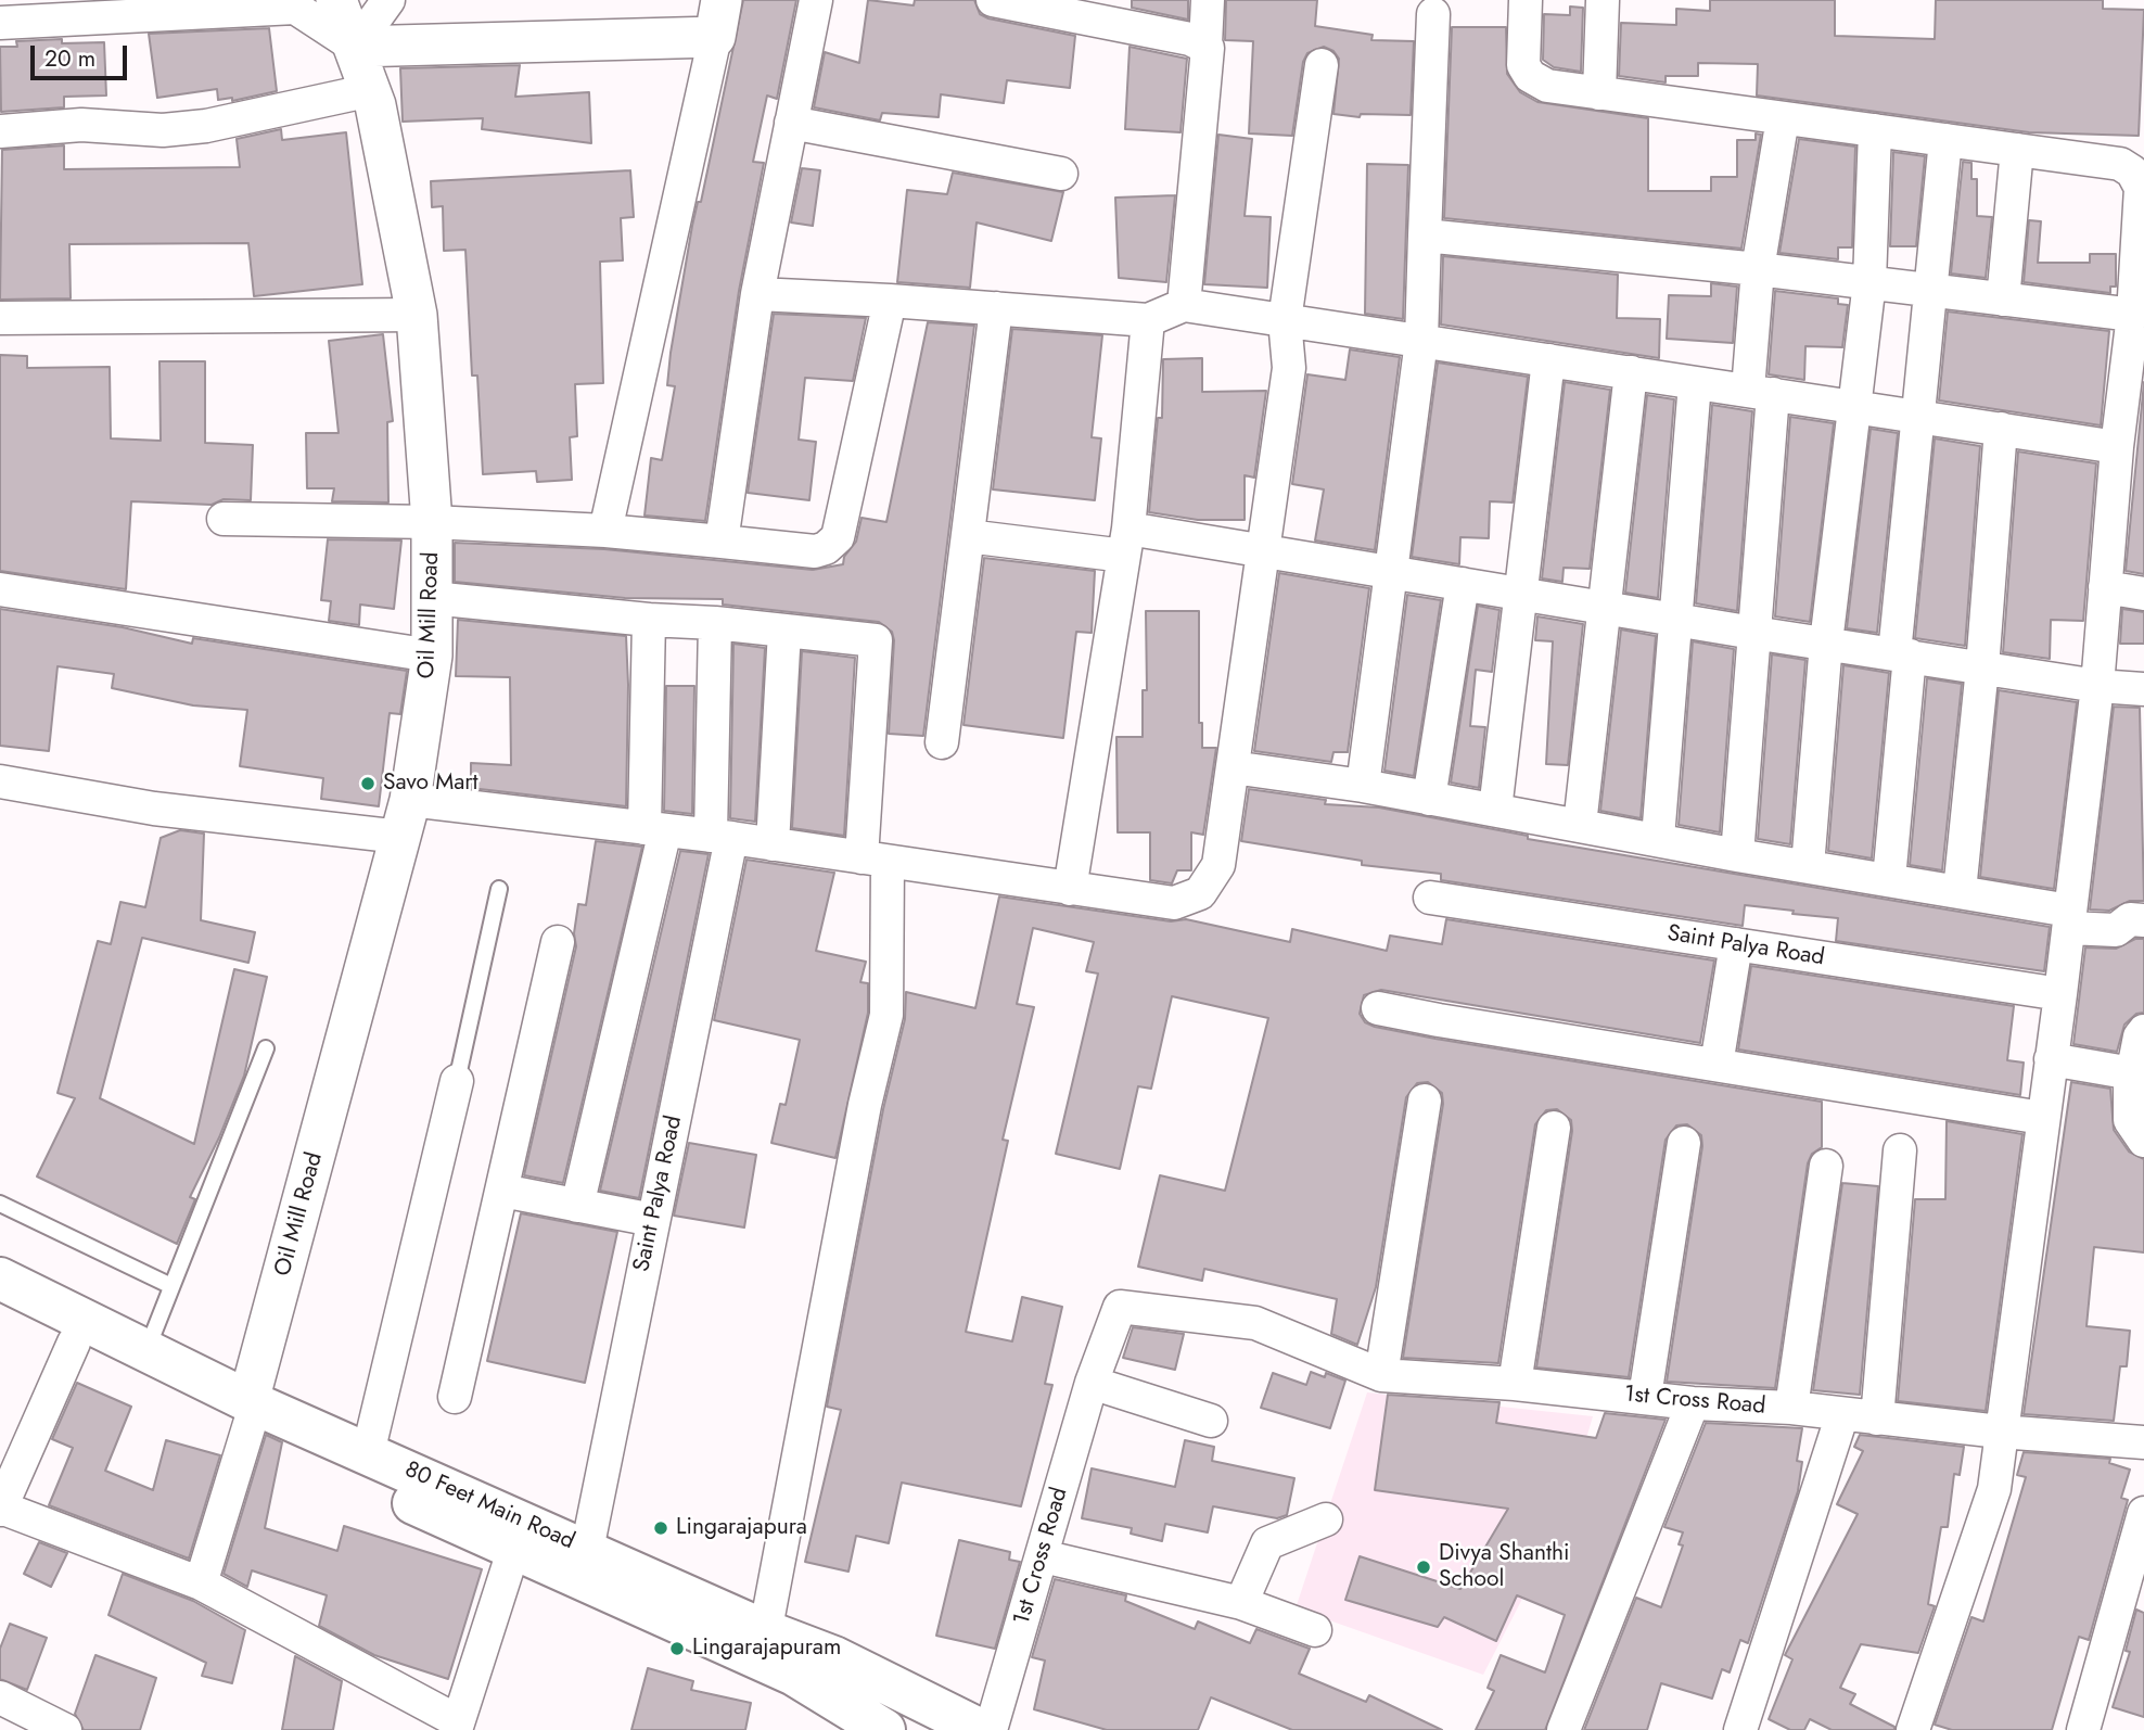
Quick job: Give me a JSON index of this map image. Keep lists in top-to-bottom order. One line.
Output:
{"streets":{"main road":["80 Feet Main Road"],"street":["Oil Mill Road","Saint Palya Road","1st Cross Road"]},"crossings":[["Oil Mill Road","80 Feet Main Road"],["Saint Palya Road","80 Feet Main Road"]],"places":["Savo Mart","Lingarajapura","Divya Shanthi School","Lingarajapuram"],"scale_bar":"20 m"}
